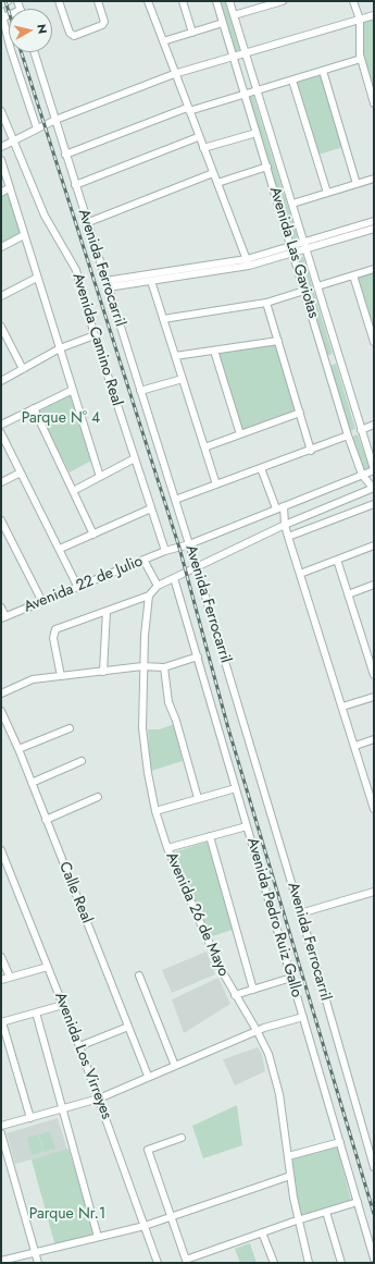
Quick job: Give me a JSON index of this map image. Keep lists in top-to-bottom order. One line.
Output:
{"streets":{"street":["Avenida Las Gaviotas","Avenida Ferrocarril","Avenida Camino Real","Avenida 22 de Julio","Calle Real","Avenida 26 de Mayo","Avenida Pedro Ruiz Gallo","Avenida Los Virreyes"]},"crossings":[["Avenida Las Gaviotas","Avenida 22 de Julio"],["Avenida Ferrocarril","Avenida 22 de Julio"],["Avenida Camino Real","Avenida 22 de Julio"]],"parks":["Parque N° 4","Parque Nr.1"],"north":"right"}
